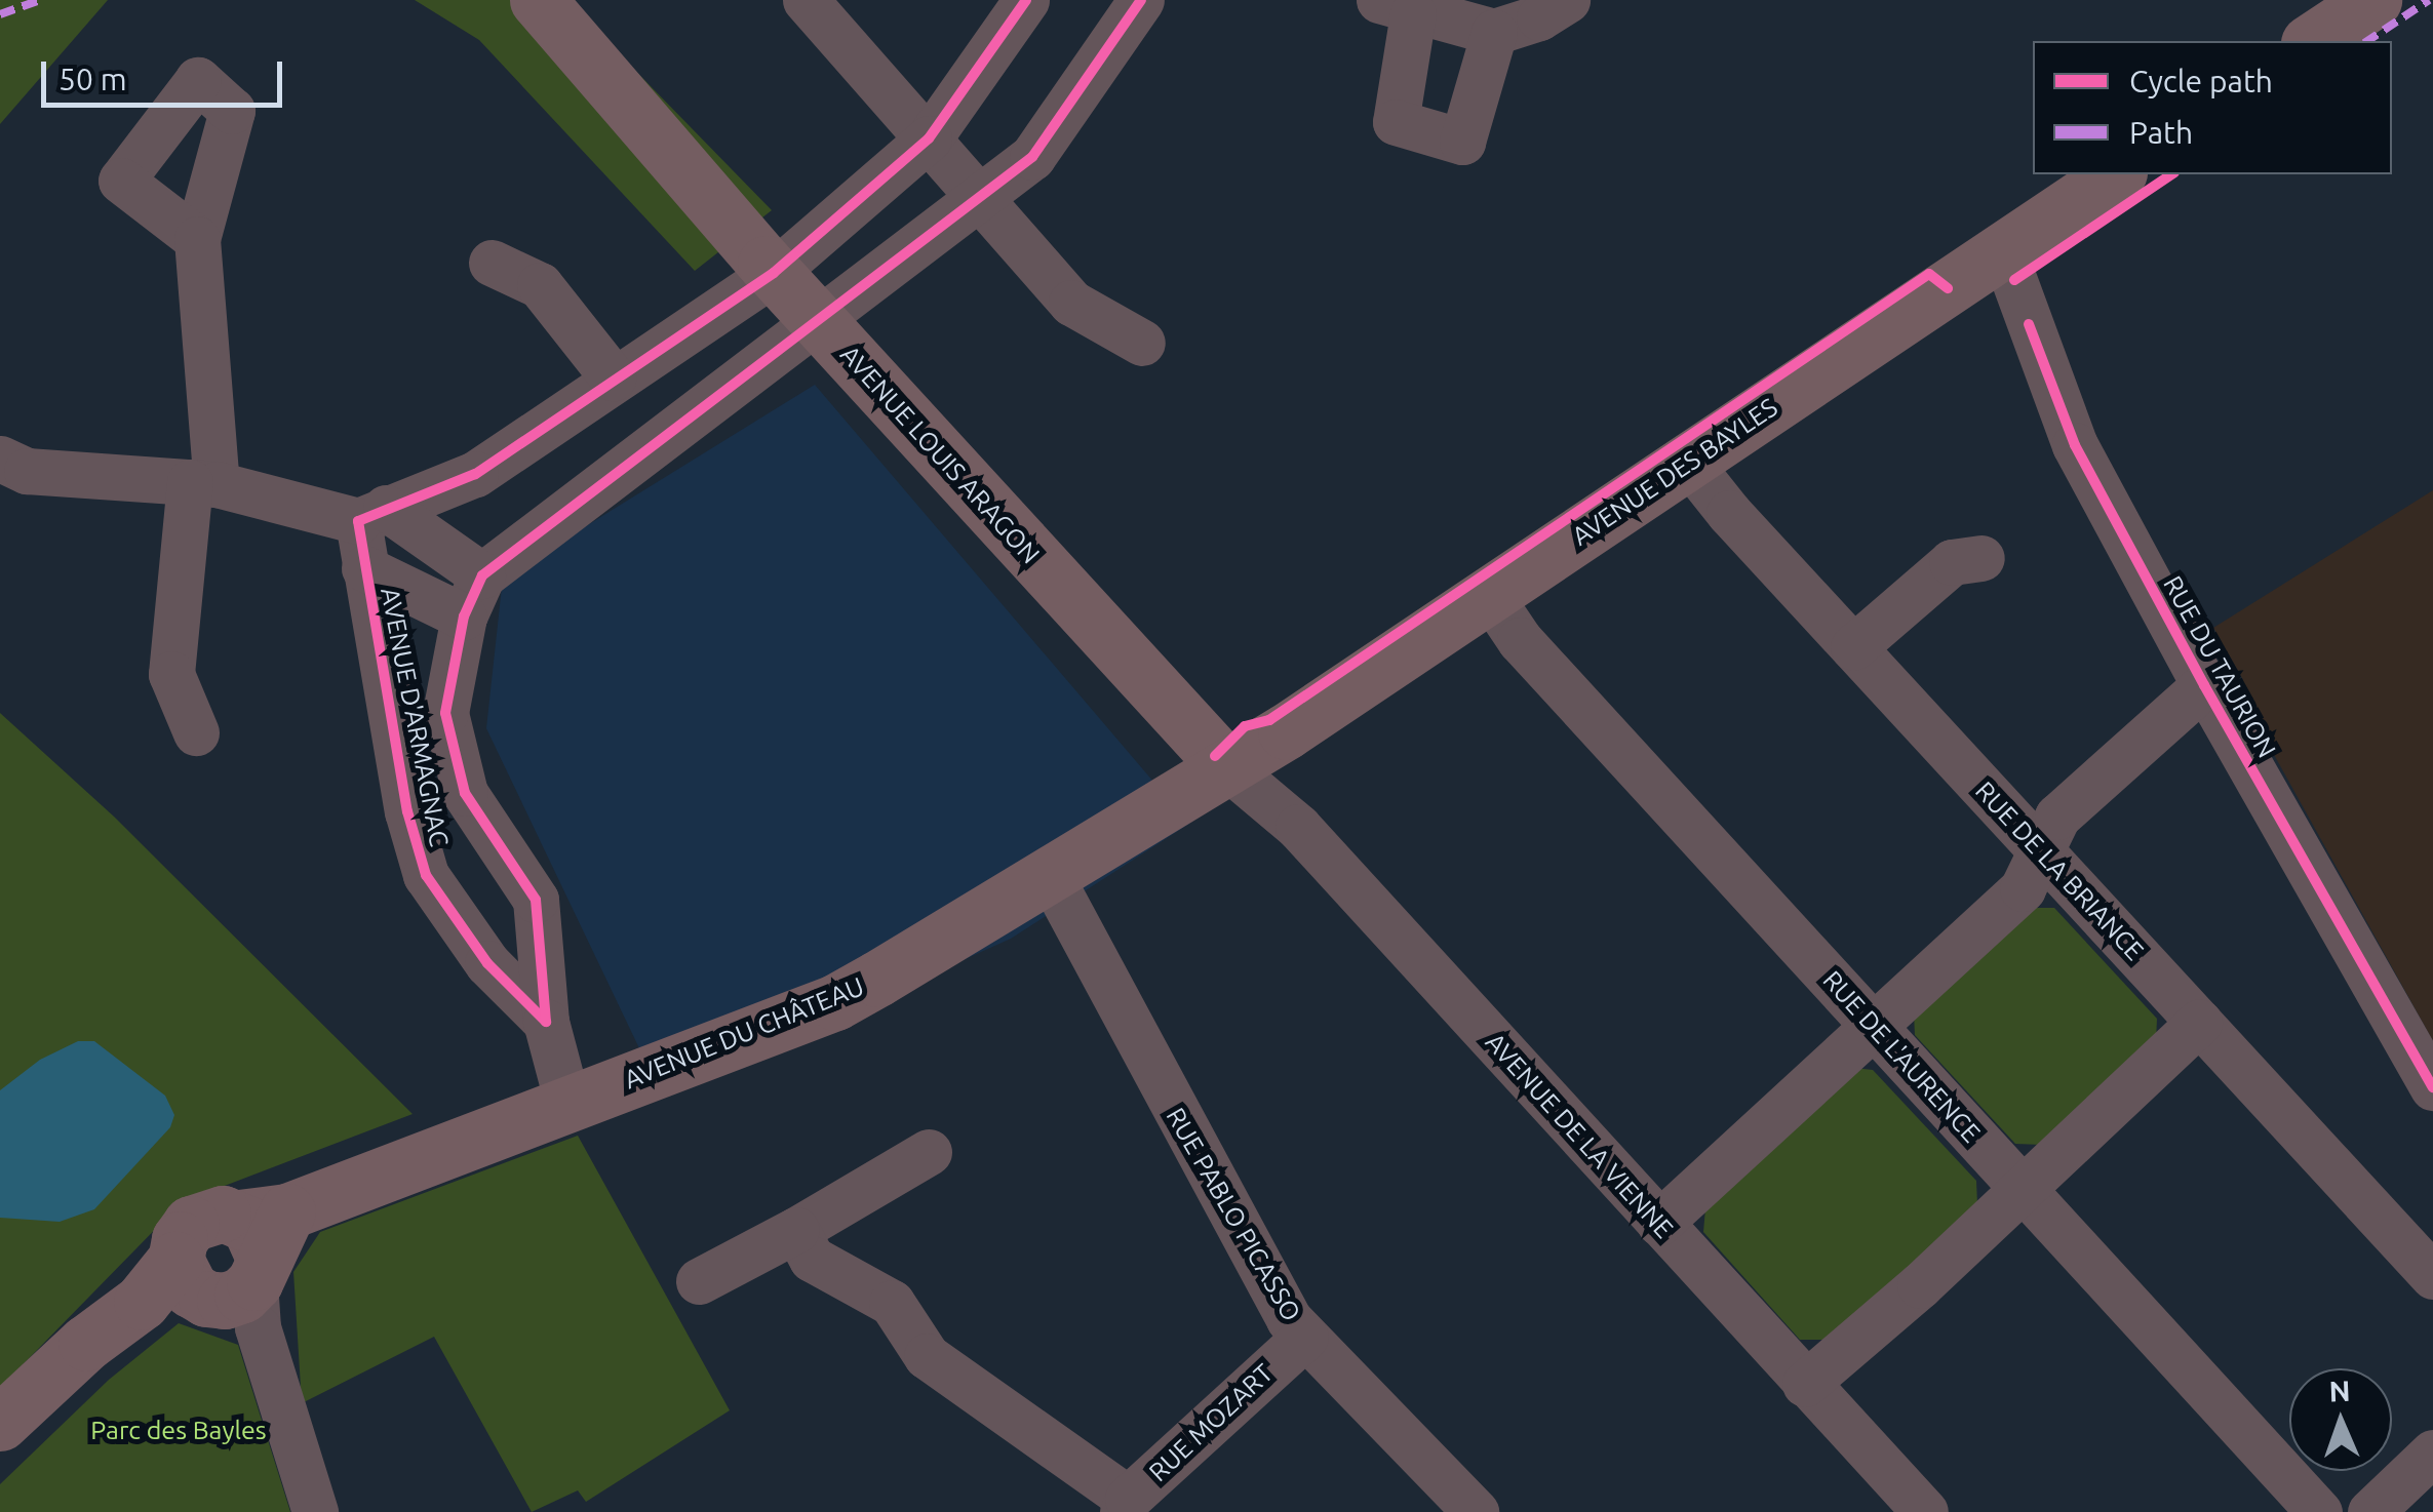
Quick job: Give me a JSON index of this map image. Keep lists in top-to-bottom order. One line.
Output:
{"streets":{"main road":["AVENUE LOUIS ARAGON","AVENUE DES BAYLES","AVENUE DU CHÂTEAU"],"street":["RUE DU TAURION","AVENUE D'ARMAGNAC","RUE DE LA BRIANCE","RUE DE L'AURENCE","AVENUE DE LA VIENNE","RUE PABLO PICASSO","RUE MOZART"]},"crossings":[["AVENUE LOUIS ARAGON","AVENUE DES BAYLES"],["AVENUE LOUIS ARAGON","AVENUE DU CHÂTEAU"],["AVENUE LOUIS ARAGON","AVENUE DE LA VIENNE"],["AVENUE DES BAYLES","RUE DU TAURION"],["AVENUE DES BAYLES","RUE DE LA BRIANCE"],["AVENUE DES BAYLES","AVENUE DU CHÂTEAU"],["AVENUE DES BAYLES","RUE DE L'AURENCE"],["AVENUE DES BAYLES","AVENUE DE LA VIENNE"],["AVENUE D'ARMAGNAC","AVENUE DU CHÂTEAU"],["AVENUE DU CHÂTEAU","AVENUE DE LA VIENNE"],["AVENUE DU CHÂTEAU","RUE PABLO PICASSO"],["RUE PABLO PICASSO","RUE MOZART"]],"parks":["Parc des Bayles"],"legend":["Cycle path","Path"],"scale_bar":"50 m","north":"top"}
